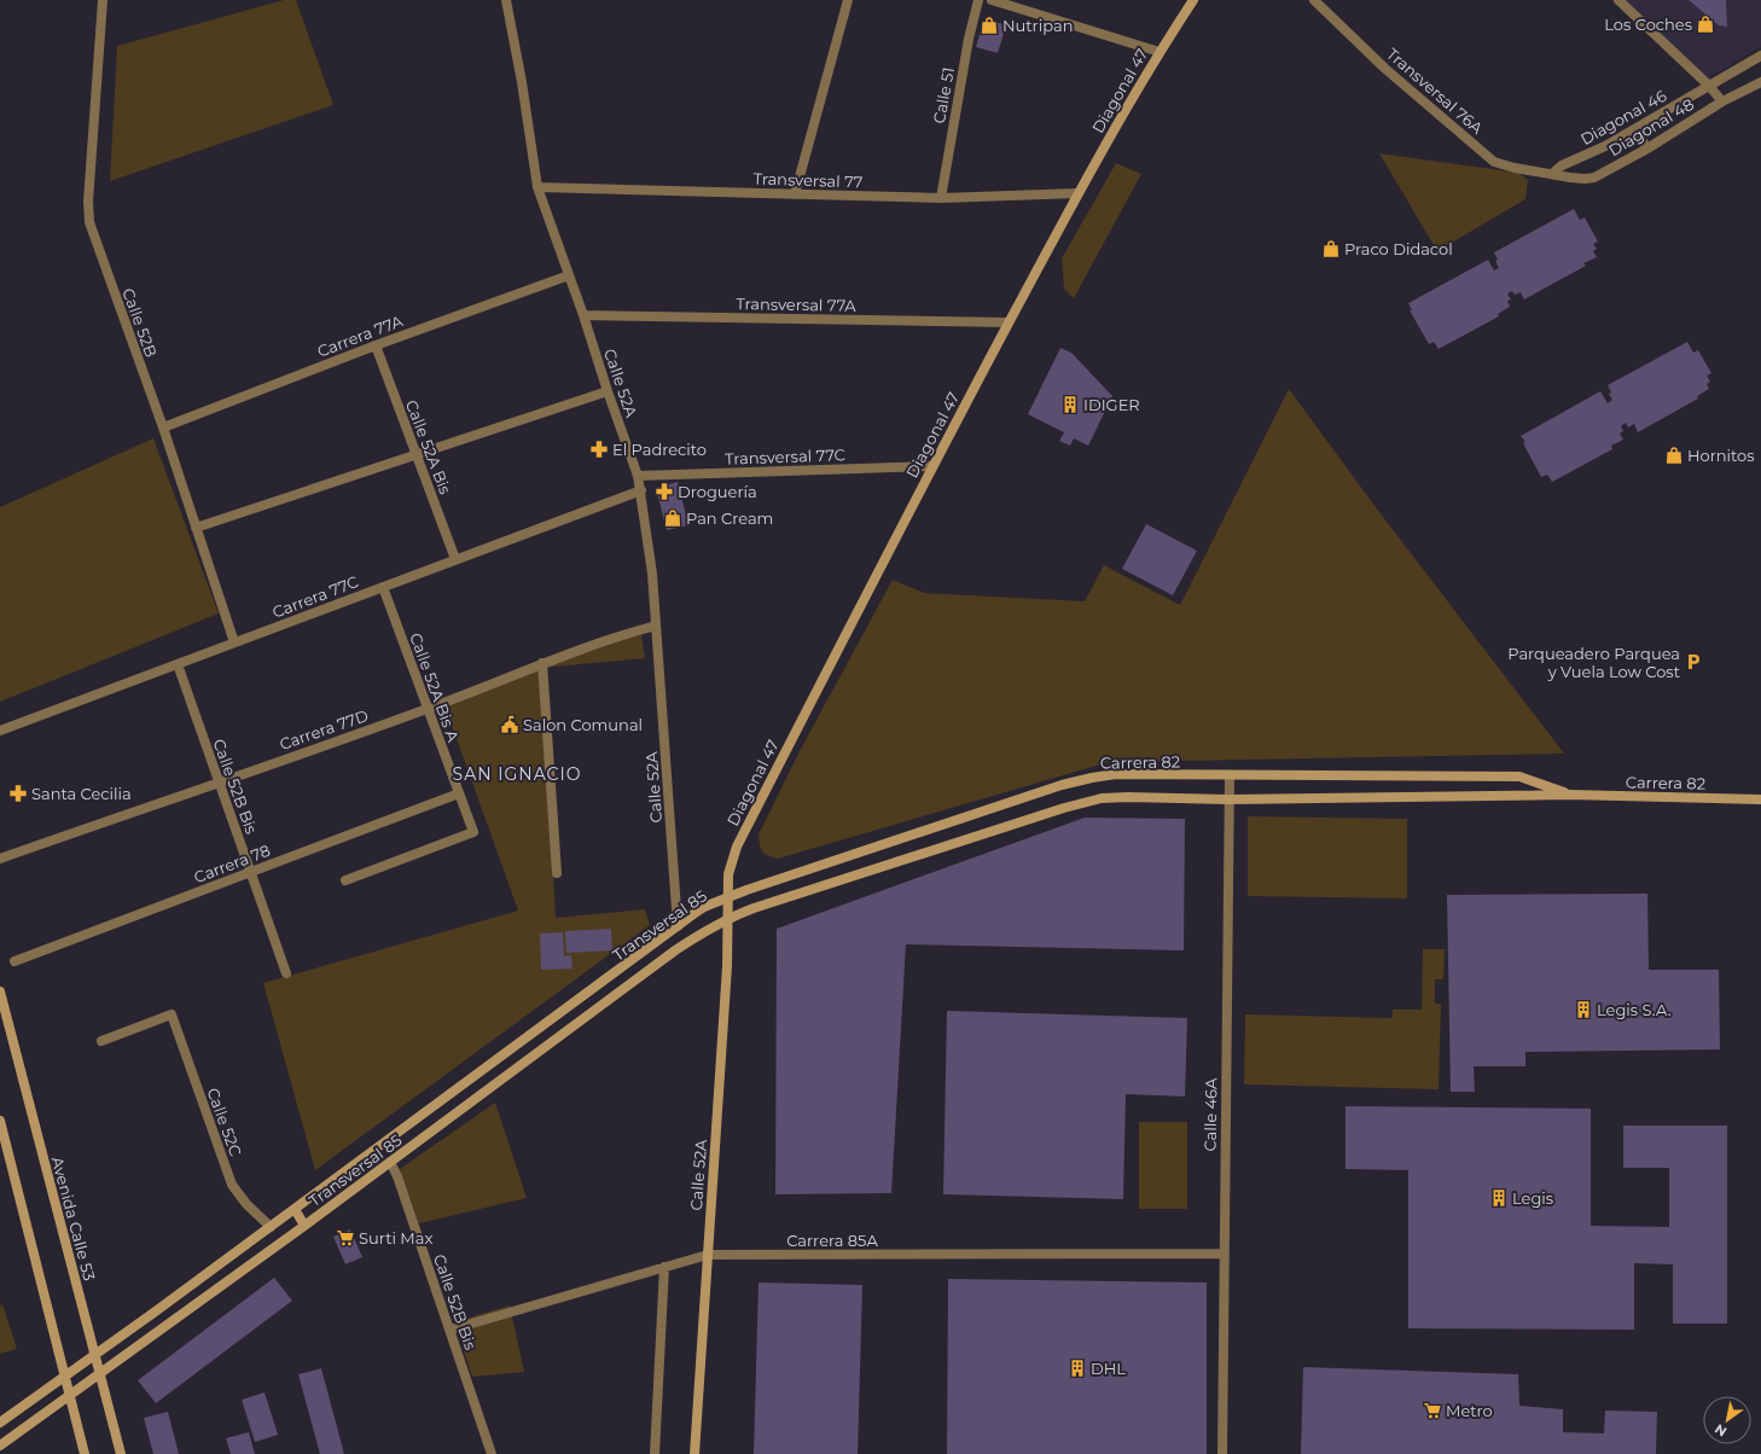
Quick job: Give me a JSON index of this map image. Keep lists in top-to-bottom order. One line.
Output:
{"streets":{"street":["Diagonal 47","Transversal 76A","Calle 51","Diagonal 46","Diagonal 48","Transversal 77","Transversal 77A","Calle 52B","Carrera 77A","Calle 52A","Calle 52A Bis","Transversal 77C","Carrera 77C","Calle 52A Bis A","Carrera 77D","Carrera 82","Calle 52B Bis","Carrera 78","Transversal 85","Calle 46A","Calle 52C","Avenida Calle 53","Carrera 85A"]},"crossings":[["Diagonal 47","Transversal 77"],["Diagonal 47","Transversal 77A"],["Diagonal 47","Calle 52A"],["Diagonal 47","Transversal 77C"],["Diagonal 47","Carrera 82"],["Diagonal 47","Transversal 85"],["Transversal 76A","Diagonal 46"],["Transversal 76A","Diagonal 48"],["Calle 51","Transversal 77"],["Diagonal 46","Diagonal 48"],["Transversal 77","Calle 52A"],["Transversal 77A","Calle 52A"],["Calle 52B","Carrera 77A"],["Calle 52B","Carrera 77C"],["Carrera 77A","Calle 52A"],["Carrera 77A","Calle 52A Bis"],["Calle 52A","Transversal 77C"],["Calle 52A","Carrera 77C"],["Calle 52A","Carrera 77D"],["Calle 52A","Carrera 82"],["Calle 52A","Transversal 85"],["Calle 52A","Carrera 85A"],["Calle 52A Bis","Carrera 77C"],["Carrera 77C","Calle 52A Bis A"],["Carrera 77C","Calle 52B Bis"],["Calle 52A Bis A","Carrera 77D"],["Calle 52A Bis A","Carrera 78"],["Carrera 77D","Calle 52B Bis"],["Carrera 82","Transversal 85"],["Carrera 82","Calle 46A"],["Calle 52B Bis","Carrera 78"],["Calle 52B Bis","Transversal 85"],["Calle 52B Bis","Carrera 85A"],["Transversal 85","Calle 52C"],["Transversal 85","Avenida Calle 53"],["Calle 46A","Carrera 85A"]],"districts":["SAN IGNACIO"],"places":{"shop":["Los Coches","Nutripan","Praco Didacol","Hornitos","Pan Cream"],"building":["IDIGER","Legis S.A.","Legis","DHL"],"pharmacy":["El Padrecito","Droguería","Santa Cecilia"],"parking":["Parqueadero Parquea y Vuela Low Cost"],"public building":["Salon Comunal"],"supermarket":["Surti Max","Metro"]},"north":"bottom left"}
